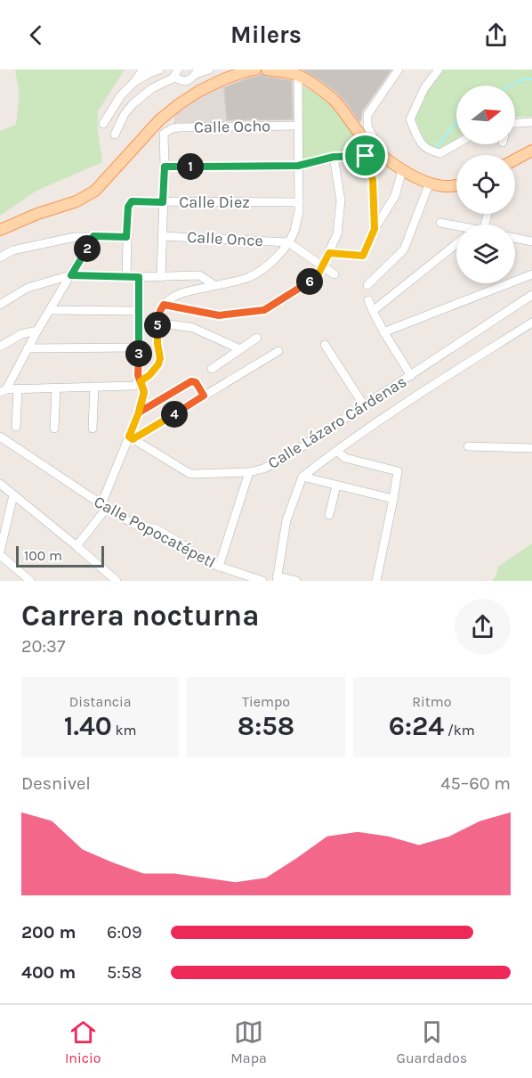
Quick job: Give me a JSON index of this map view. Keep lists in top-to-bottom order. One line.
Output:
{"streets":{"street":["Calle Ocho","Calle Diez","Calle Once","Calle Lázaro Cárdenas","Calle Popocatépetl"]},"scale_bar":"100 m","north":"right","page":{"header":"Milers","pins":["1","2","6","5","3","4"],"scale":"100 m","heading":["Carrera nocturna","20:37"],"stats":[["Distancia","1.40 km"],["Tiempo","8:58"],["Ritmo","6:24 /km"]],"chart":["Desnivel","45–60 m"],"list":[{"name":"200 m","note":"6:09"},{"name":"400 m","note":"5:58"}],"tabs":["Inicio","Mapa","Guardados"]}}
